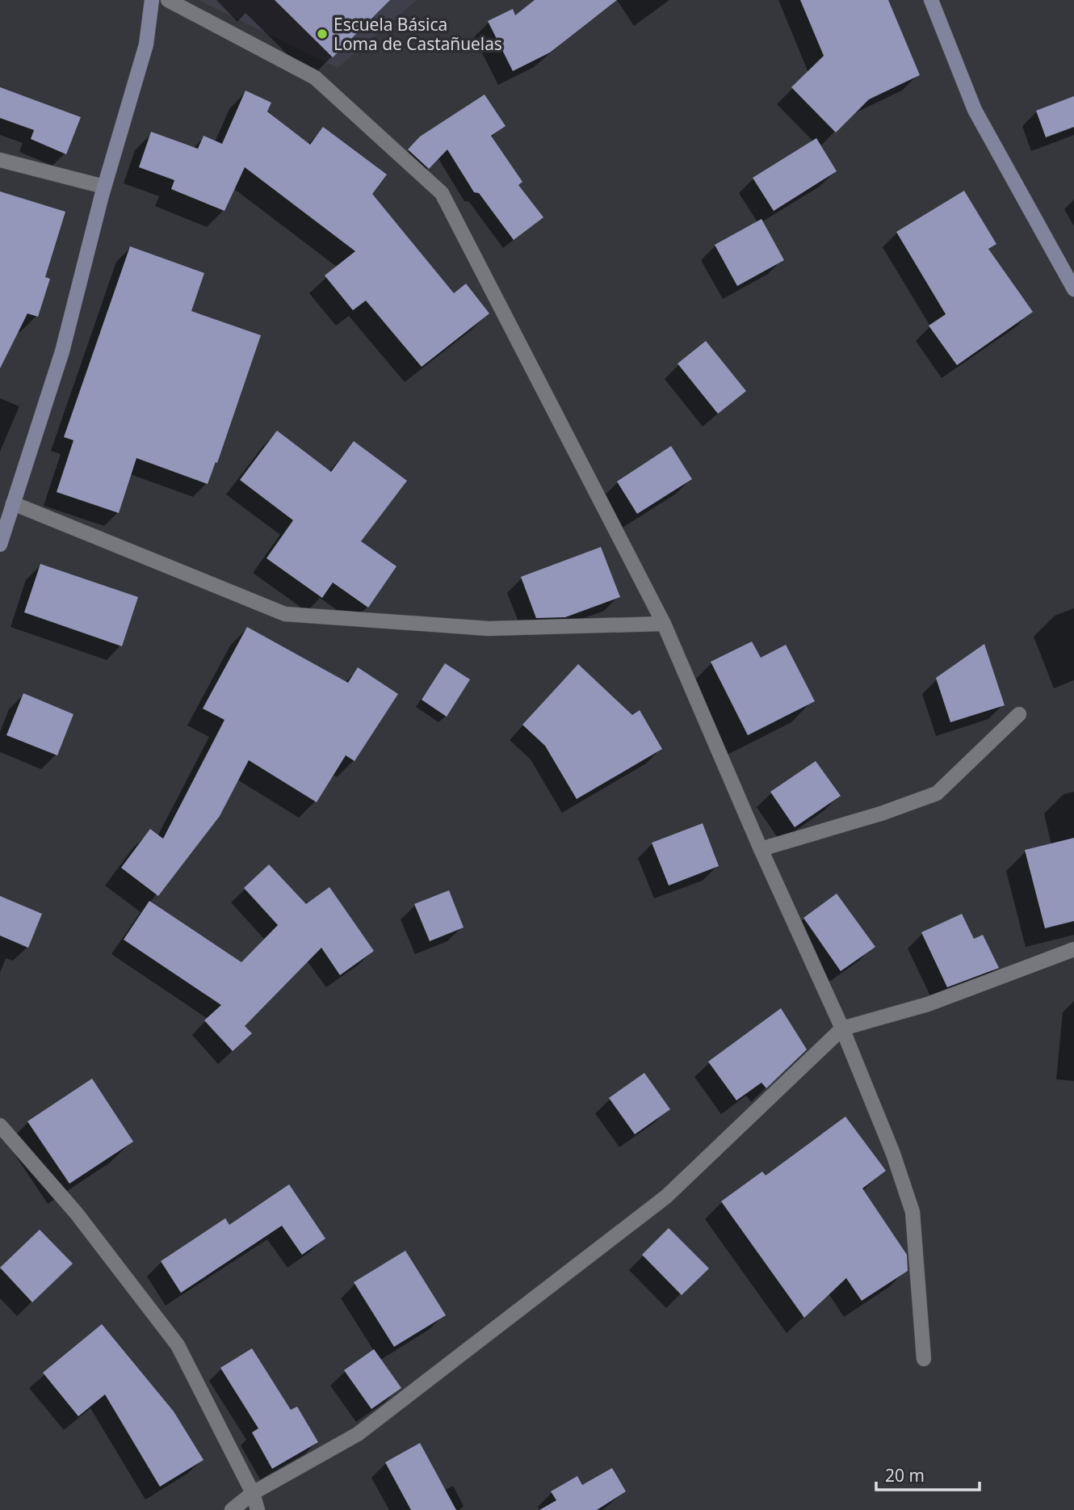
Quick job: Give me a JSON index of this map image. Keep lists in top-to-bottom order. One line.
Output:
{"places":["Escuela Básica Loma de Castañuelas"],"scale_bar":"20 m"}
